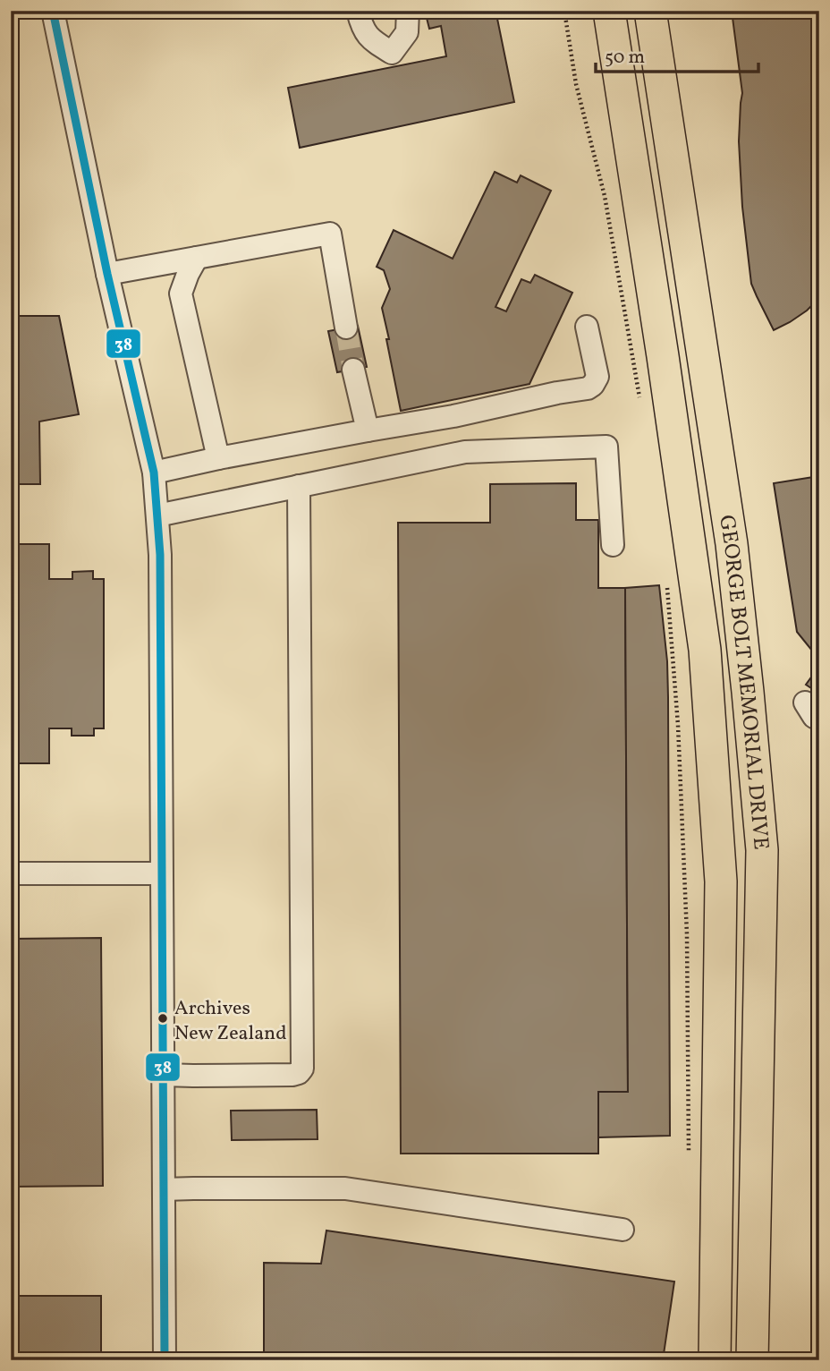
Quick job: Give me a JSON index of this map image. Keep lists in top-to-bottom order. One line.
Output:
{"streets":{"highway":["GEORGE BOLT MEMORIAL DRIVE"]},"places":["Archives New Zealand"],"lines":["transit line 38"],"scale_bar":"50 m"}
